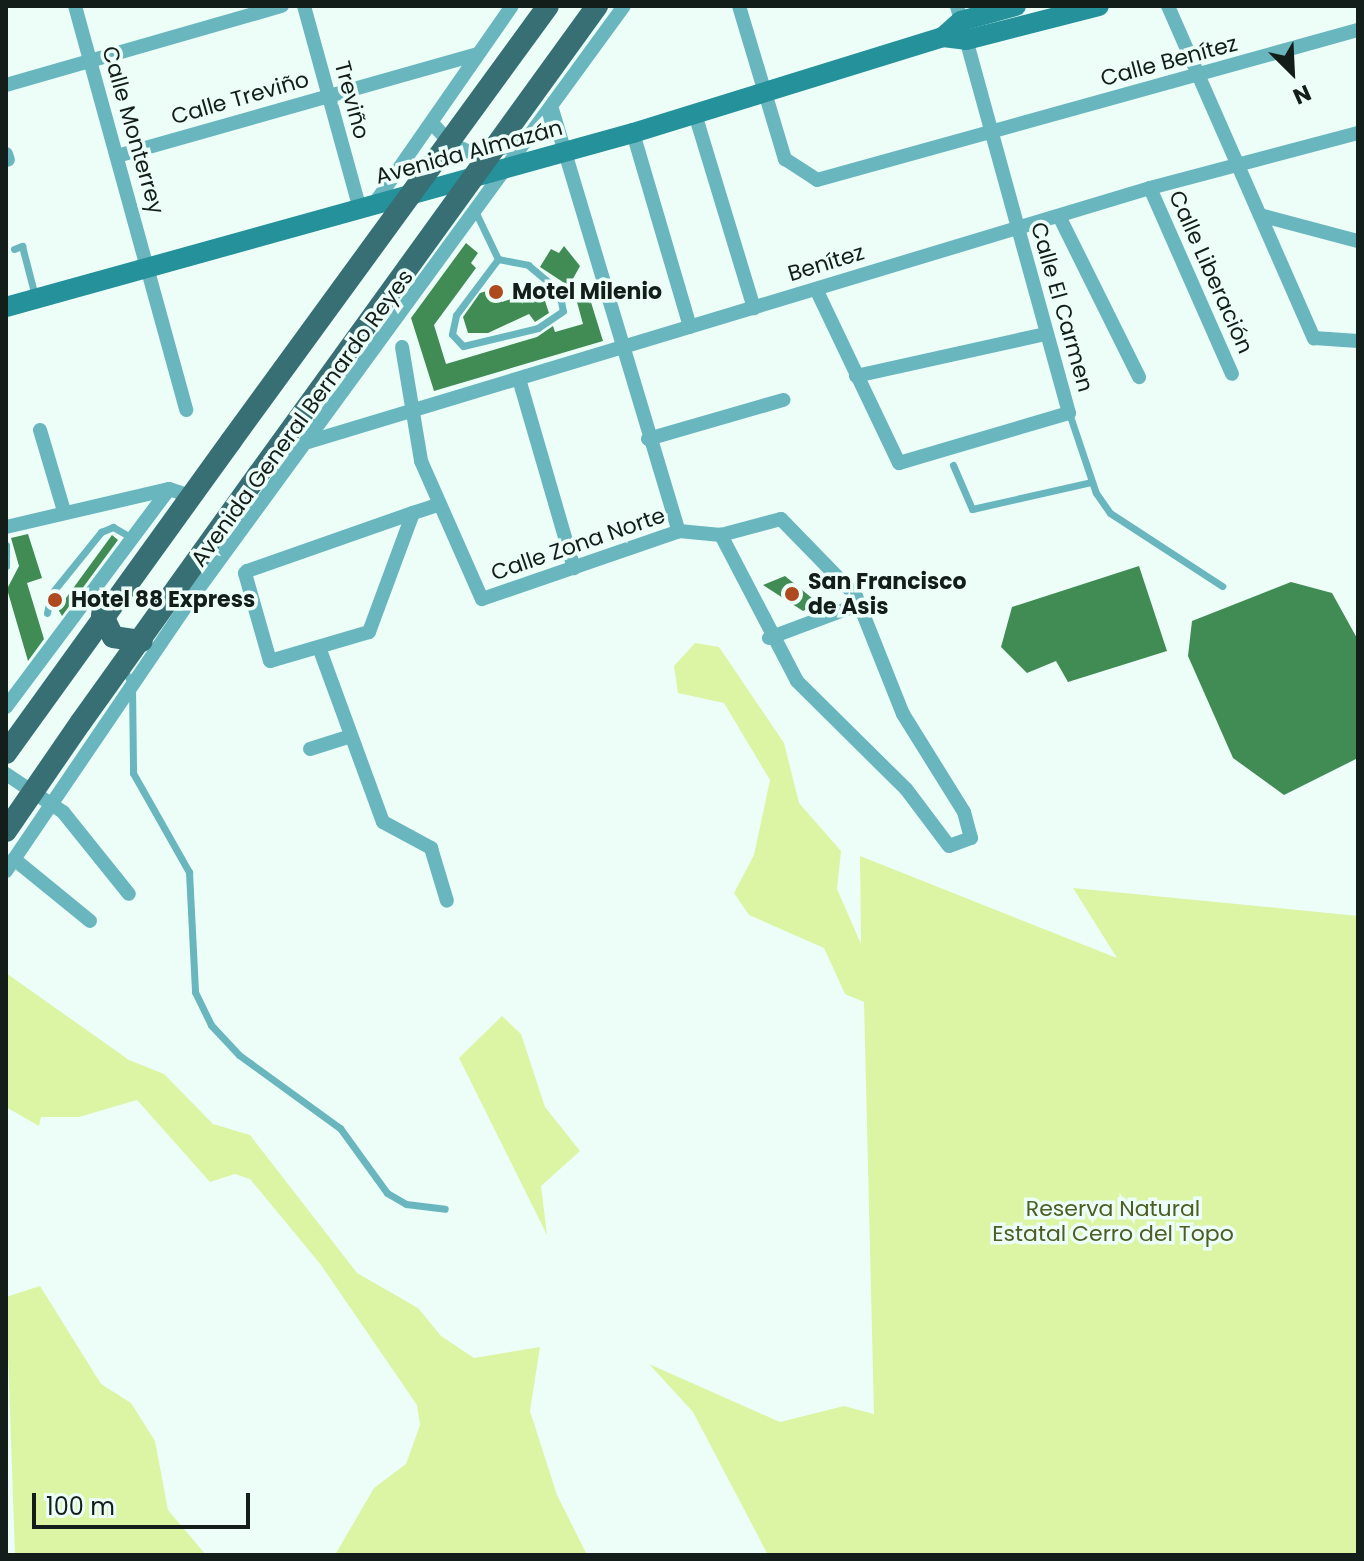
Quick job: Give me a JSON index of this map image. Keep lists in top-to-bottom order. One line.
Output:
{"streets":{"main road":["Avenida Almazán","Avenida General Bernardo Reyes"],"street":["Calle Benítez","Calle Treviño","Treviño","Calle Monterrey","Benítez","Calle Liberación","Calle El Carmen","Calle Zona Norte"]},"crossings":[["Calle Benítez","Avenida Almazán"],["Calle Benítez","Calle El Carmen"],["Calle Treviño","Treviño"],["Calle Treviño","Calle Monterrey"],["Treviño","Avenida Almazán"],["Calle Monterrey","Avenida Almazán"],["Avenida Almazán","Calle El Carmen"],["Benítez","Calle Liberación"],["Benítez","Calle El Carmen"]],"parks":["Reserva Natural Estatal Cerro del Topo"],"places":["Motel Milenio","San Francisco de Asis","Hotel 88 Express"],"scale_bar":"100 m","north":"bottom right"}
